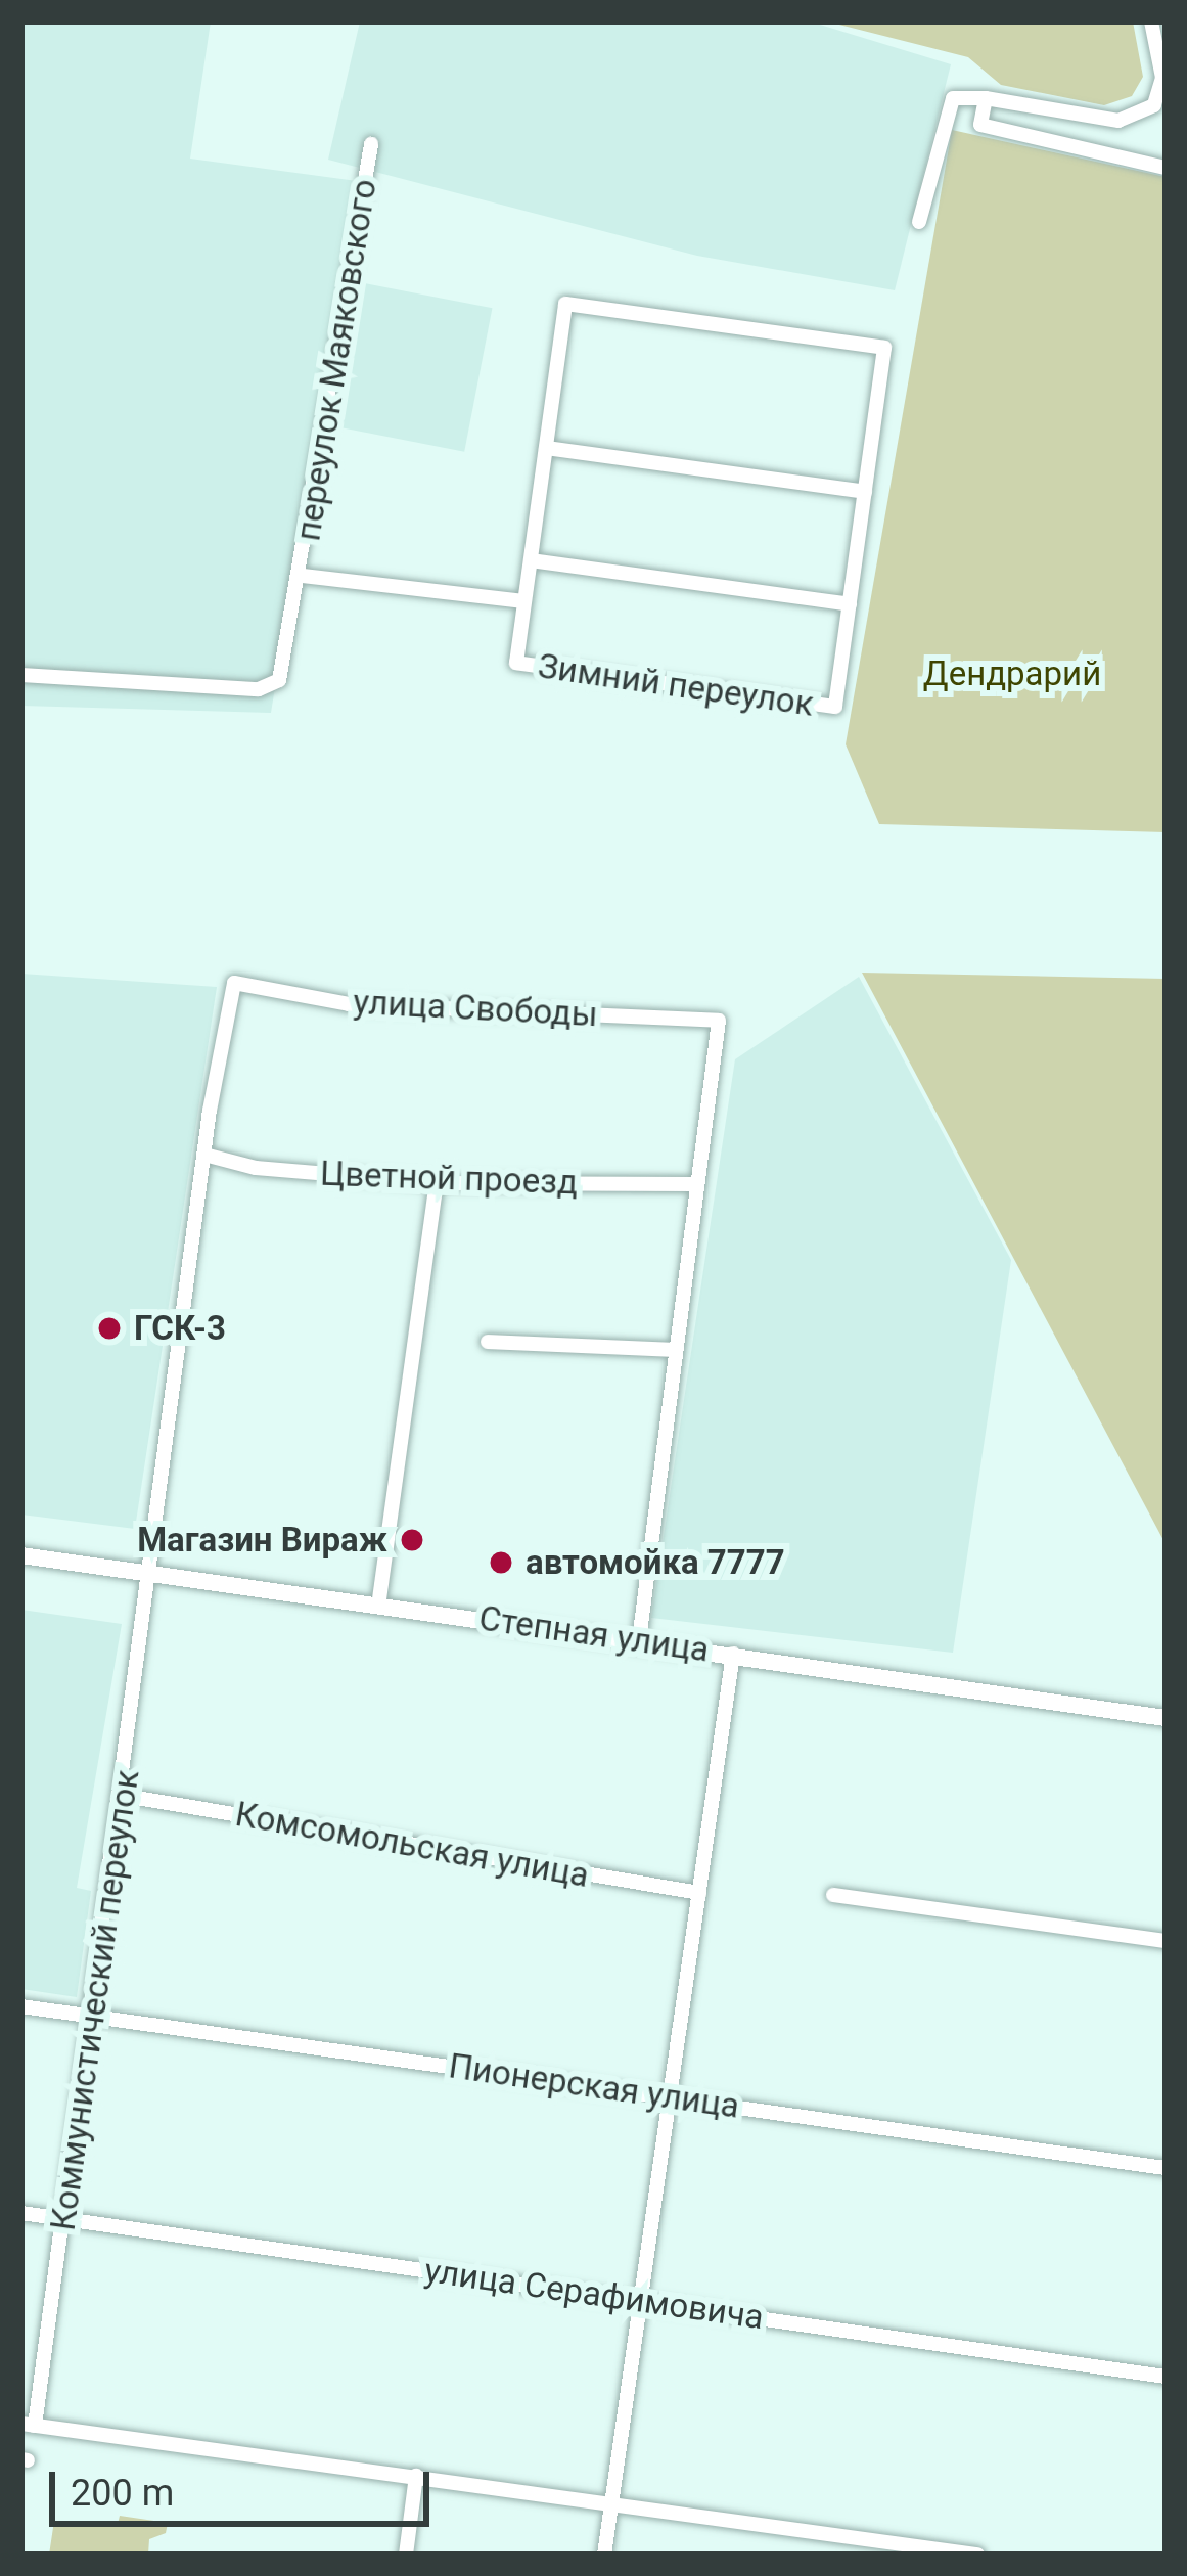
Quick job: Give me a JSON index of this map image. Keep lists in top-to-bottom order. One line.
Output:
{"streets":{"main road":["Степная улица"],"street":["переулок Маяковского","Зимний переулок","улица Свободы","Цветной проезд","Комсомольская улица","Коммунистический переулок","Пионерская улица","улица Серафимовича"]},"crossings":[["переулок Маяковского","Зимний переулок"],["улица Свободы","Цветной проезд"],["улица Свободы","Коммунистический переулок"],["Цветной проезд","Коммунистический переулок"],["Степная улица","Коммунистический переулок"],["Комсомольская улица","Коммунистический переулок"],["Коммунистический переулок","Пионерская улица"],["Коммунистический переулок","улица Серафимовича"]],"parks":["Дендрарий"],"places":["ГСК-3","Магазин Вираж","автомойка 7777"],"scale_bar":"200 m"}
